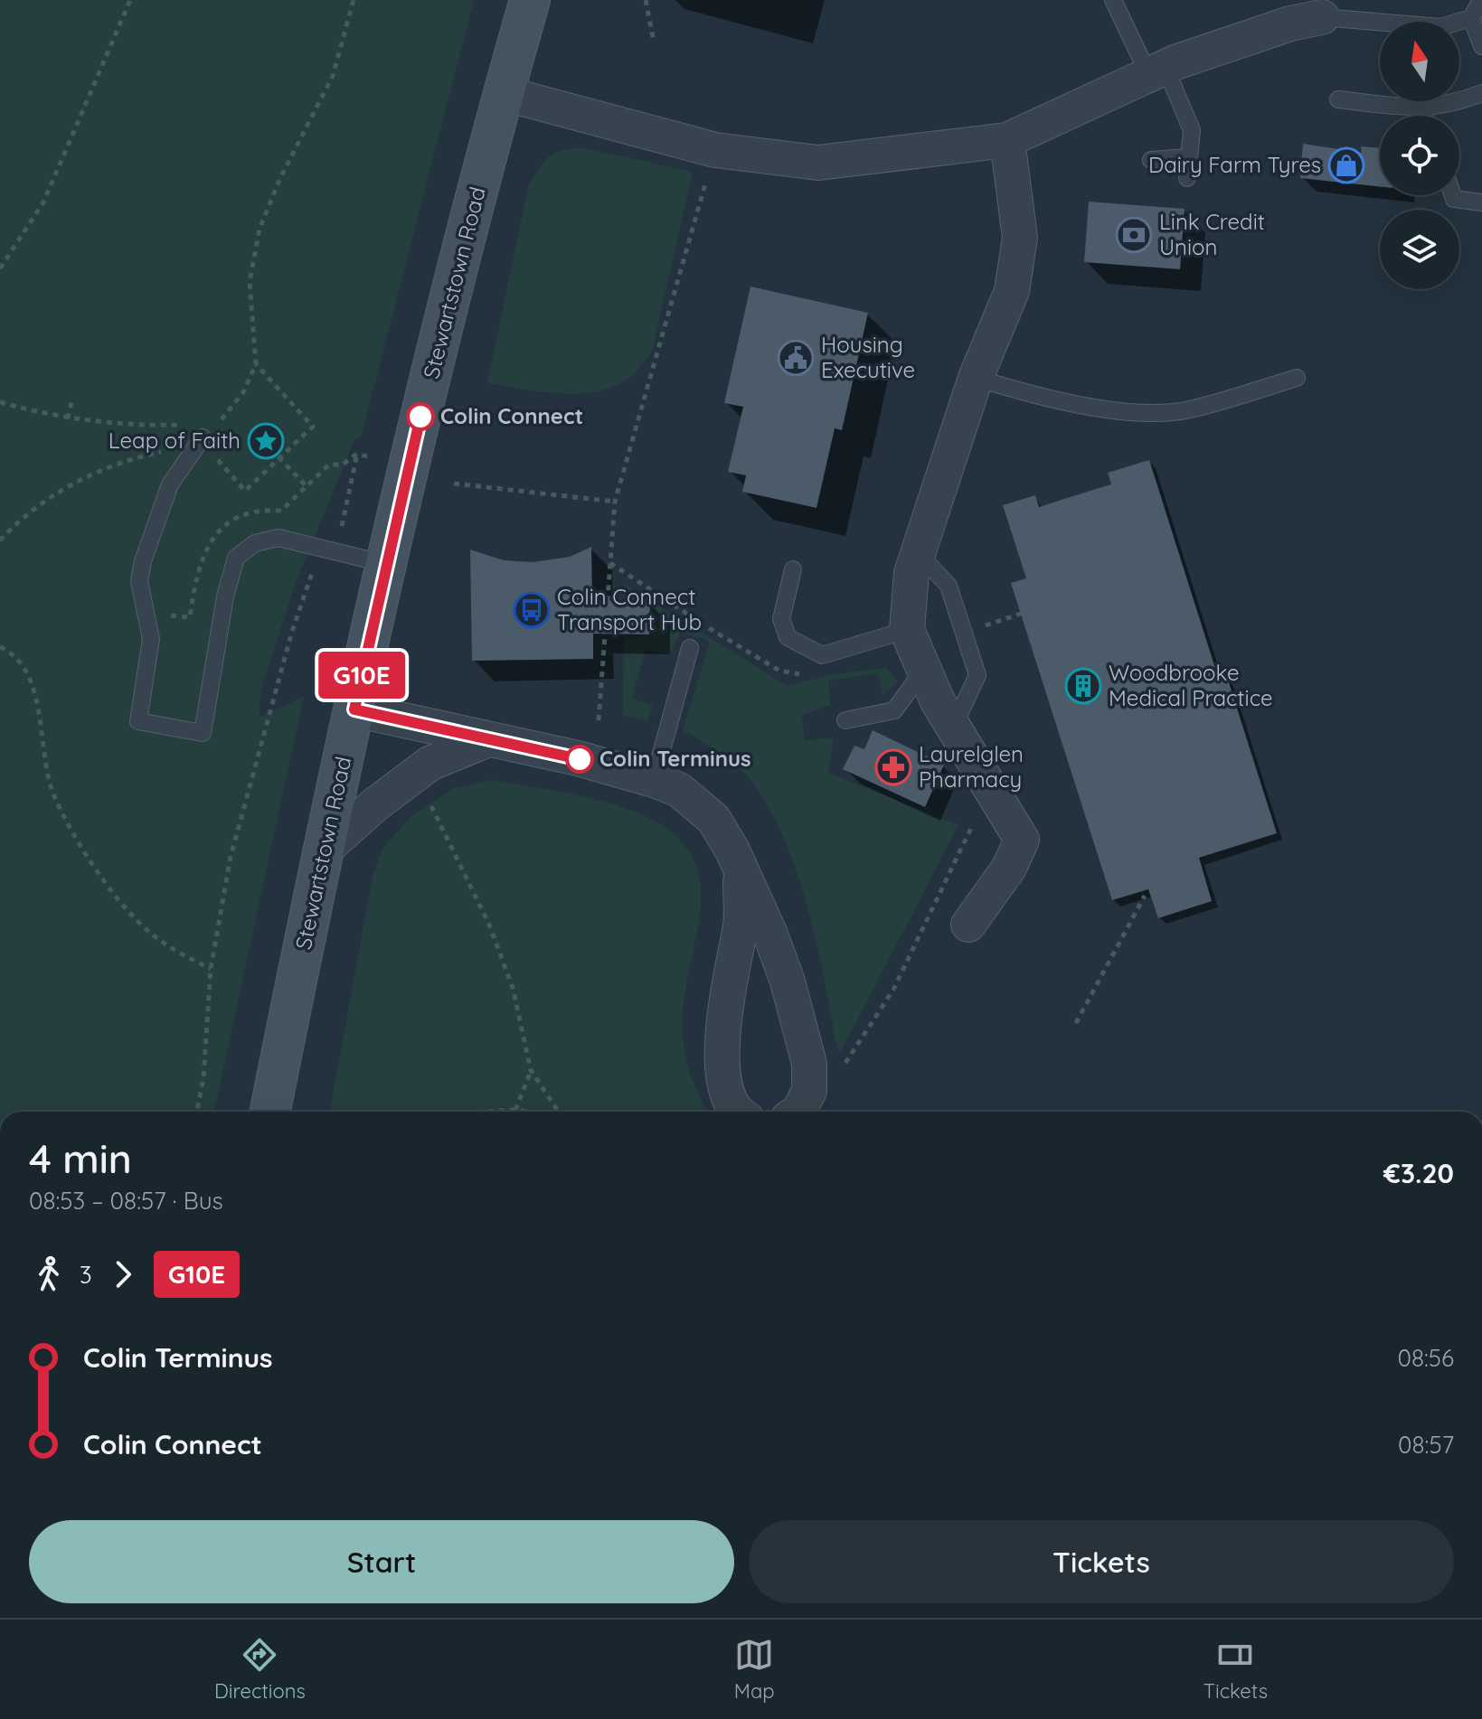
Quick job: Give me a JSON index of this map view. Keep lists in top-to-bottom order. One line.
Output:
{"streets":{"main road":["Stewartstown Road"]},"places":{"shop":["Dairy Farm Tyres"],"bank":["Link Credit Union"],"public building":["Housing Executive"],"other":["Colin Connect","Colin Terminus"],"place":["Leap of Faith"],"bus stop":["Colin Connect Transport Hub"],"building":["Woodbrooke Medical Practice"],"pharmacy":["Laurelglen Pharmacy"]},"lines":["bus line G10E"],"north":"top","page":{"on_map":"G10E","heading":["4 min","08:53 – 08:57 · Bus","€3.20"],"legs":["3","G10E"],"list":[{"name":"Colin Terminus","value":"08:56"},{"name":"Colin Connect","value":"08:57"}],"buttons":["Start","Tickets"],"tabs":["Directions","Map","Tickets"]}}
